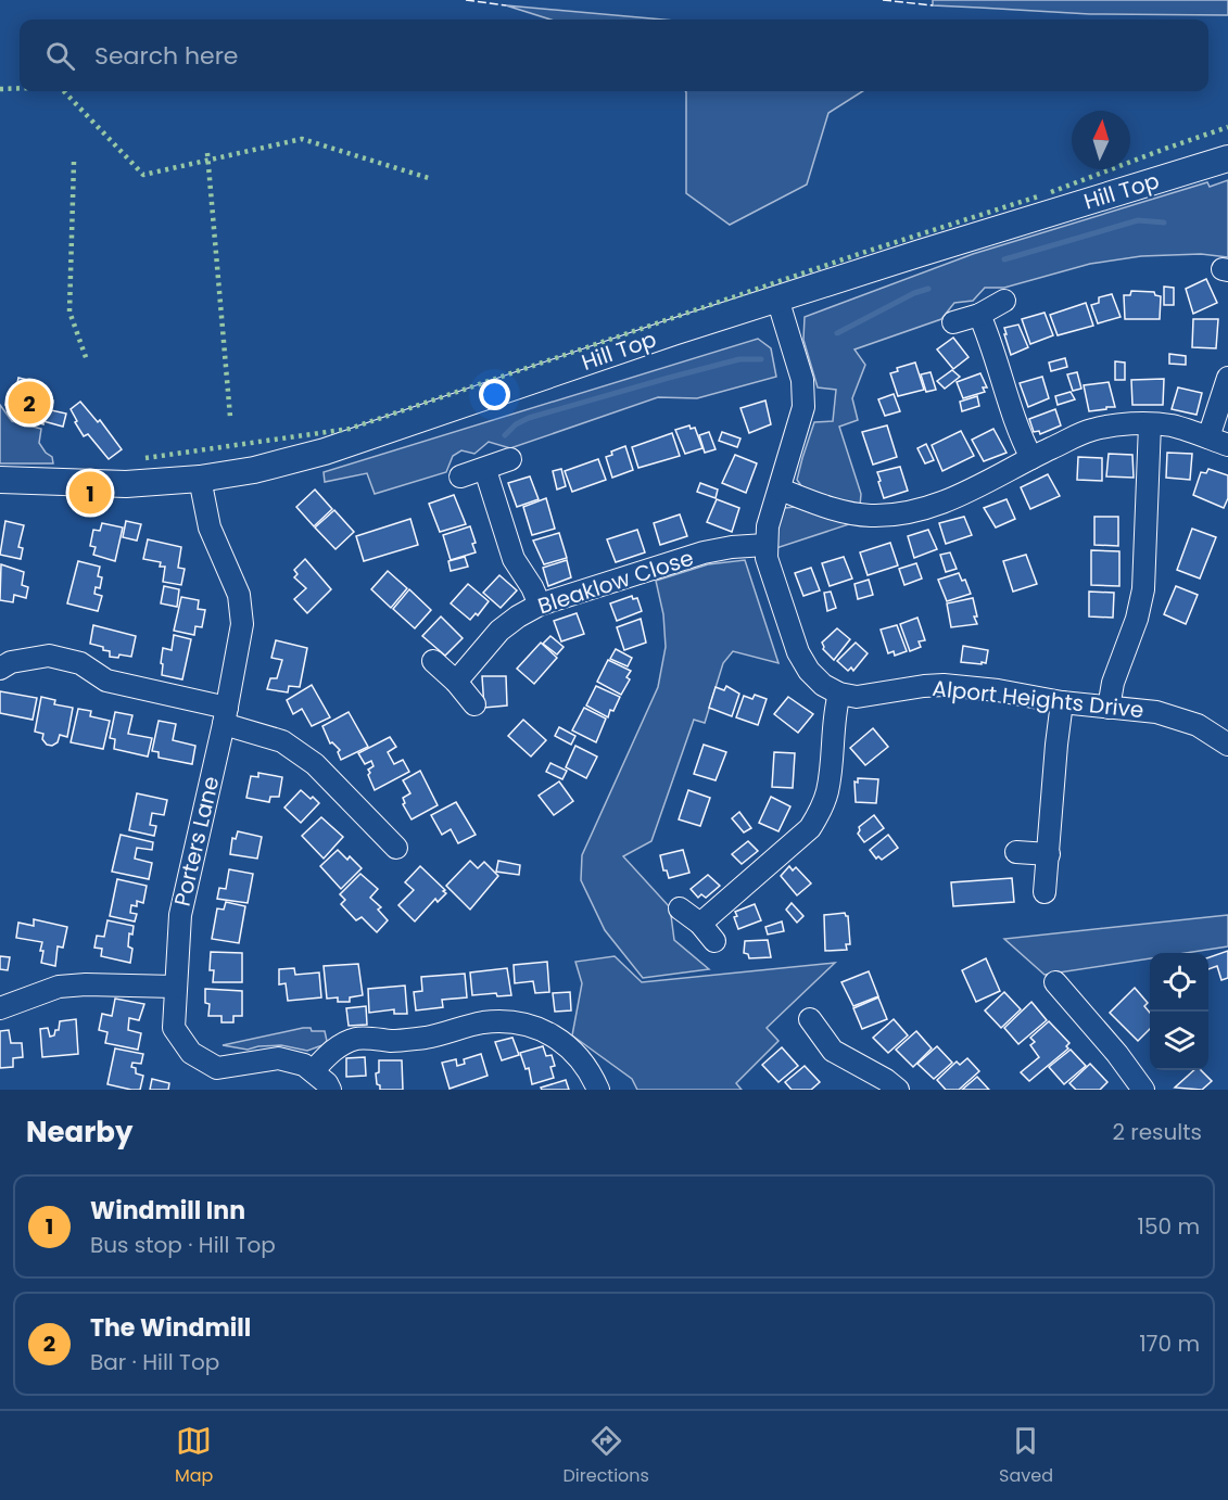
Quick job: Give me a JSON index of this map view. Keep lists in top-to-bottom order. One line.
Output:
{"streets":{"main road":["Hill Top"],"street":["Bleaklow Close","Alport Heights Drive","Porters Lane"]},"crossings":[["Hill Top","Porters Lane"]],"north":"top","page":{"search":"Search here","pins":["2","1"],"heading":["Nearby","2 results"],"list":[{"mark":"1","name":"Windmill Inn","note":"Bus stop · Hill Top","value":"150 m"},{"mark":"2","name":"The Windmill","note":"Bar · Hill Top","value":"170 m"}],"nav":["Map","Directions","Saved"]}}
